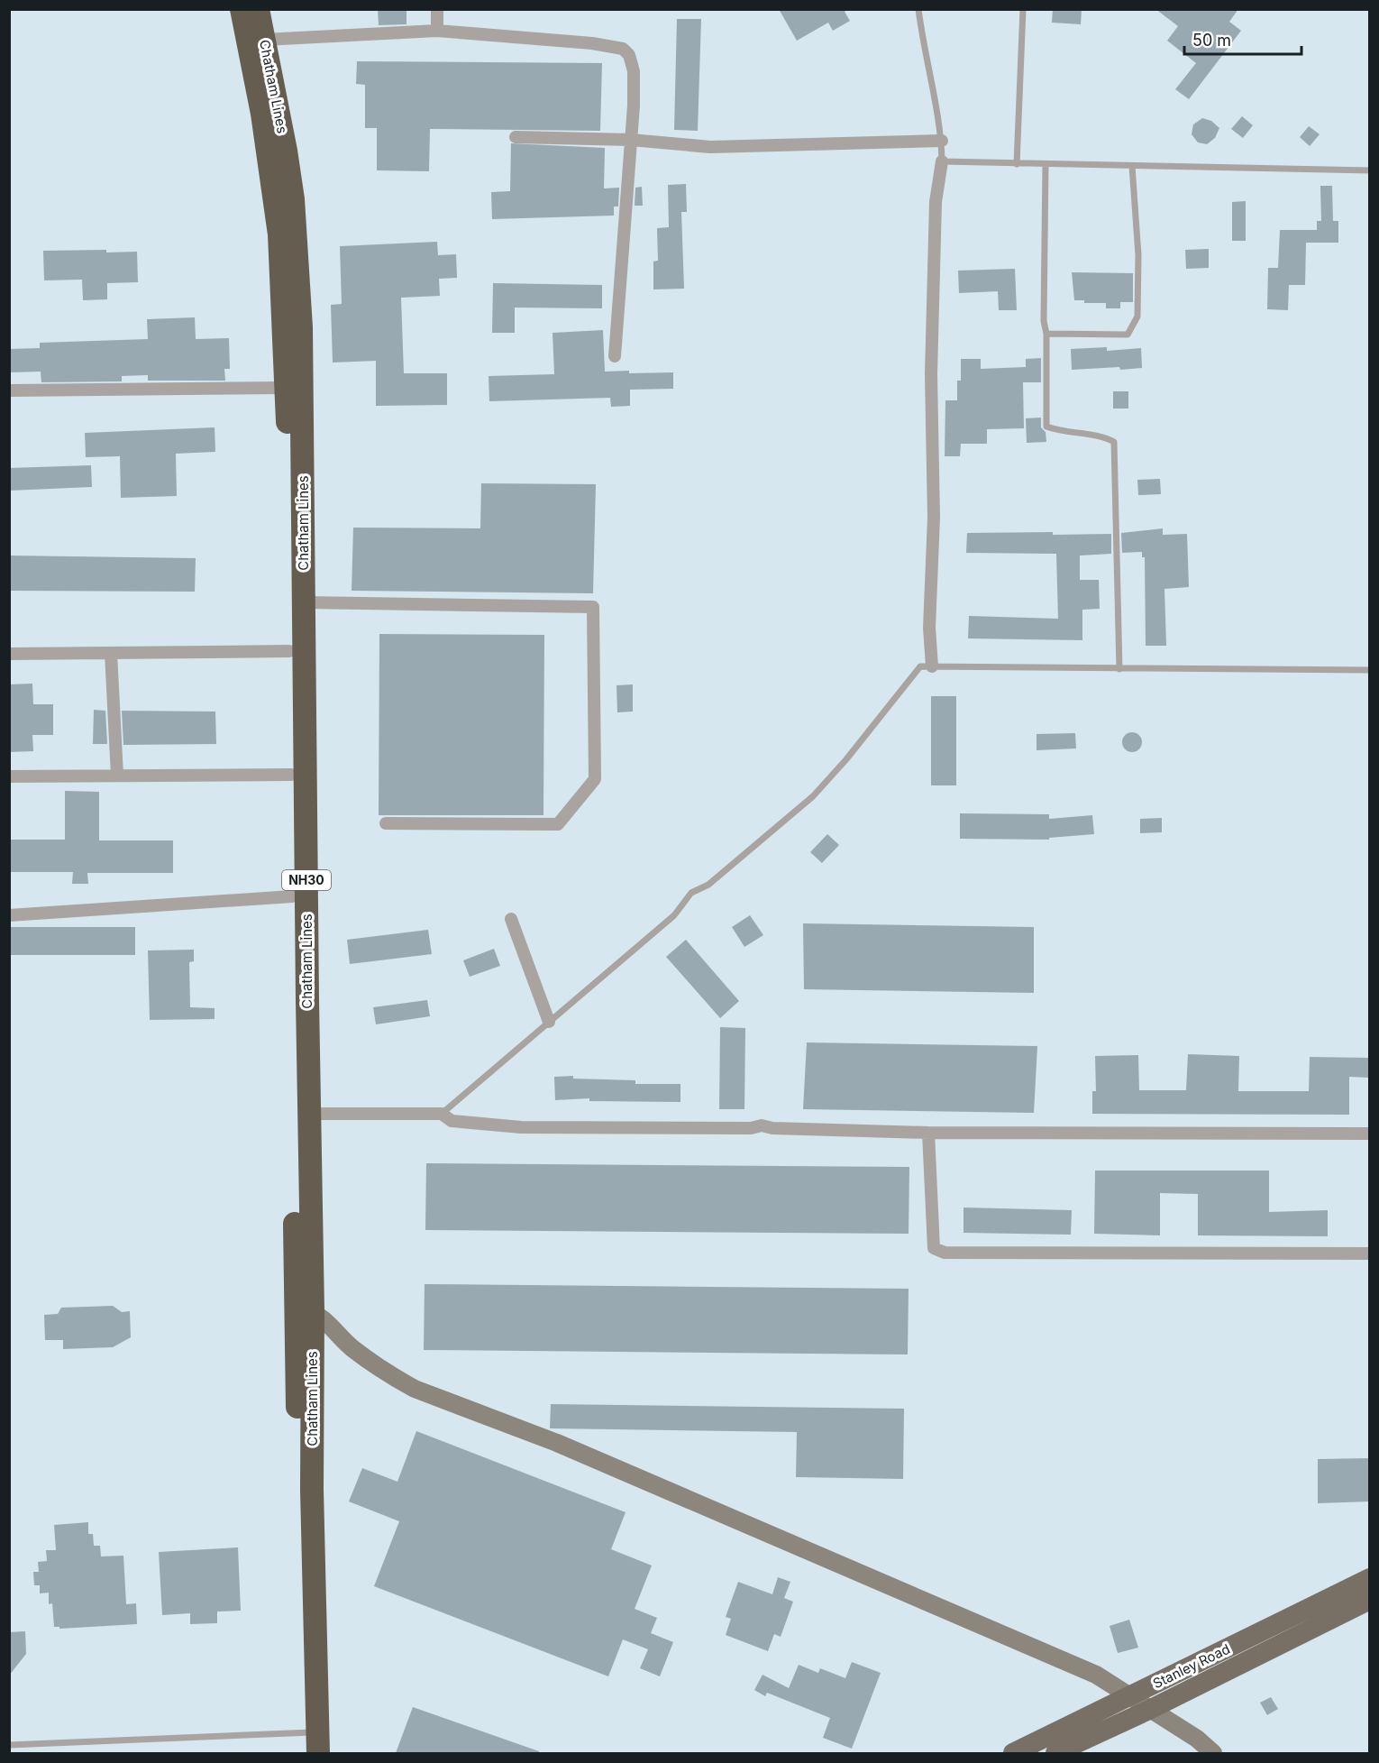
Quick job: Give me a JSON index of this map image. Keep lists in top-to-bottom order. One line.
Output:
{"streets":{"highway":["Chatham Lines","NH30"],"main road":["Stanley Road"]},"scale_bar":"50 m"}
